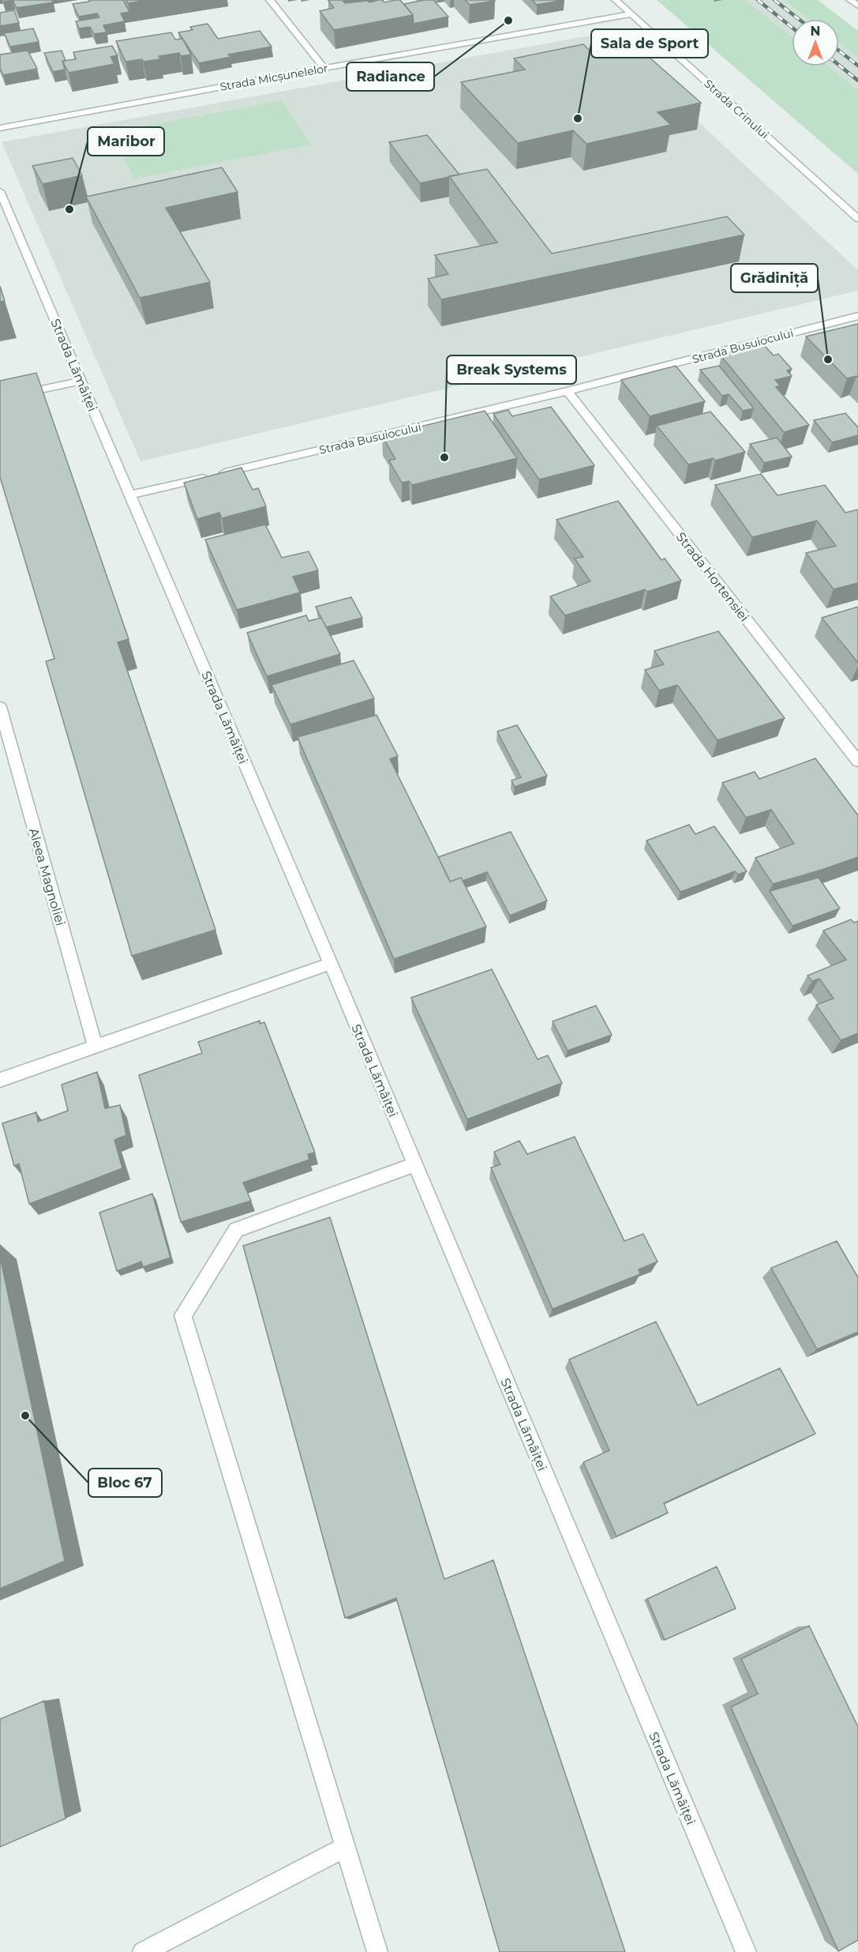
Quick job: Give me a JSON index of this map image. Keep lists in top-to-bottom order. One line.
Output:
{"streets":{"street":["Strada Micșunelelor","Strada Crinului","Strada Busuiocului","Strada Lămâiței","Strada Hortensiei","Aleea Magnoliei"]},"crossings":[["Strada Micșunelelor","Strada Crinului"],["Strada Busuiocului","Strada Lămâiței"],["Strada Busuiocului","Strada Hortensiei"]],"places":["Radiance","Sala de Sport","Maribor","Grădiniță","Break Systems","Bloc 67"],"north":"top"}
